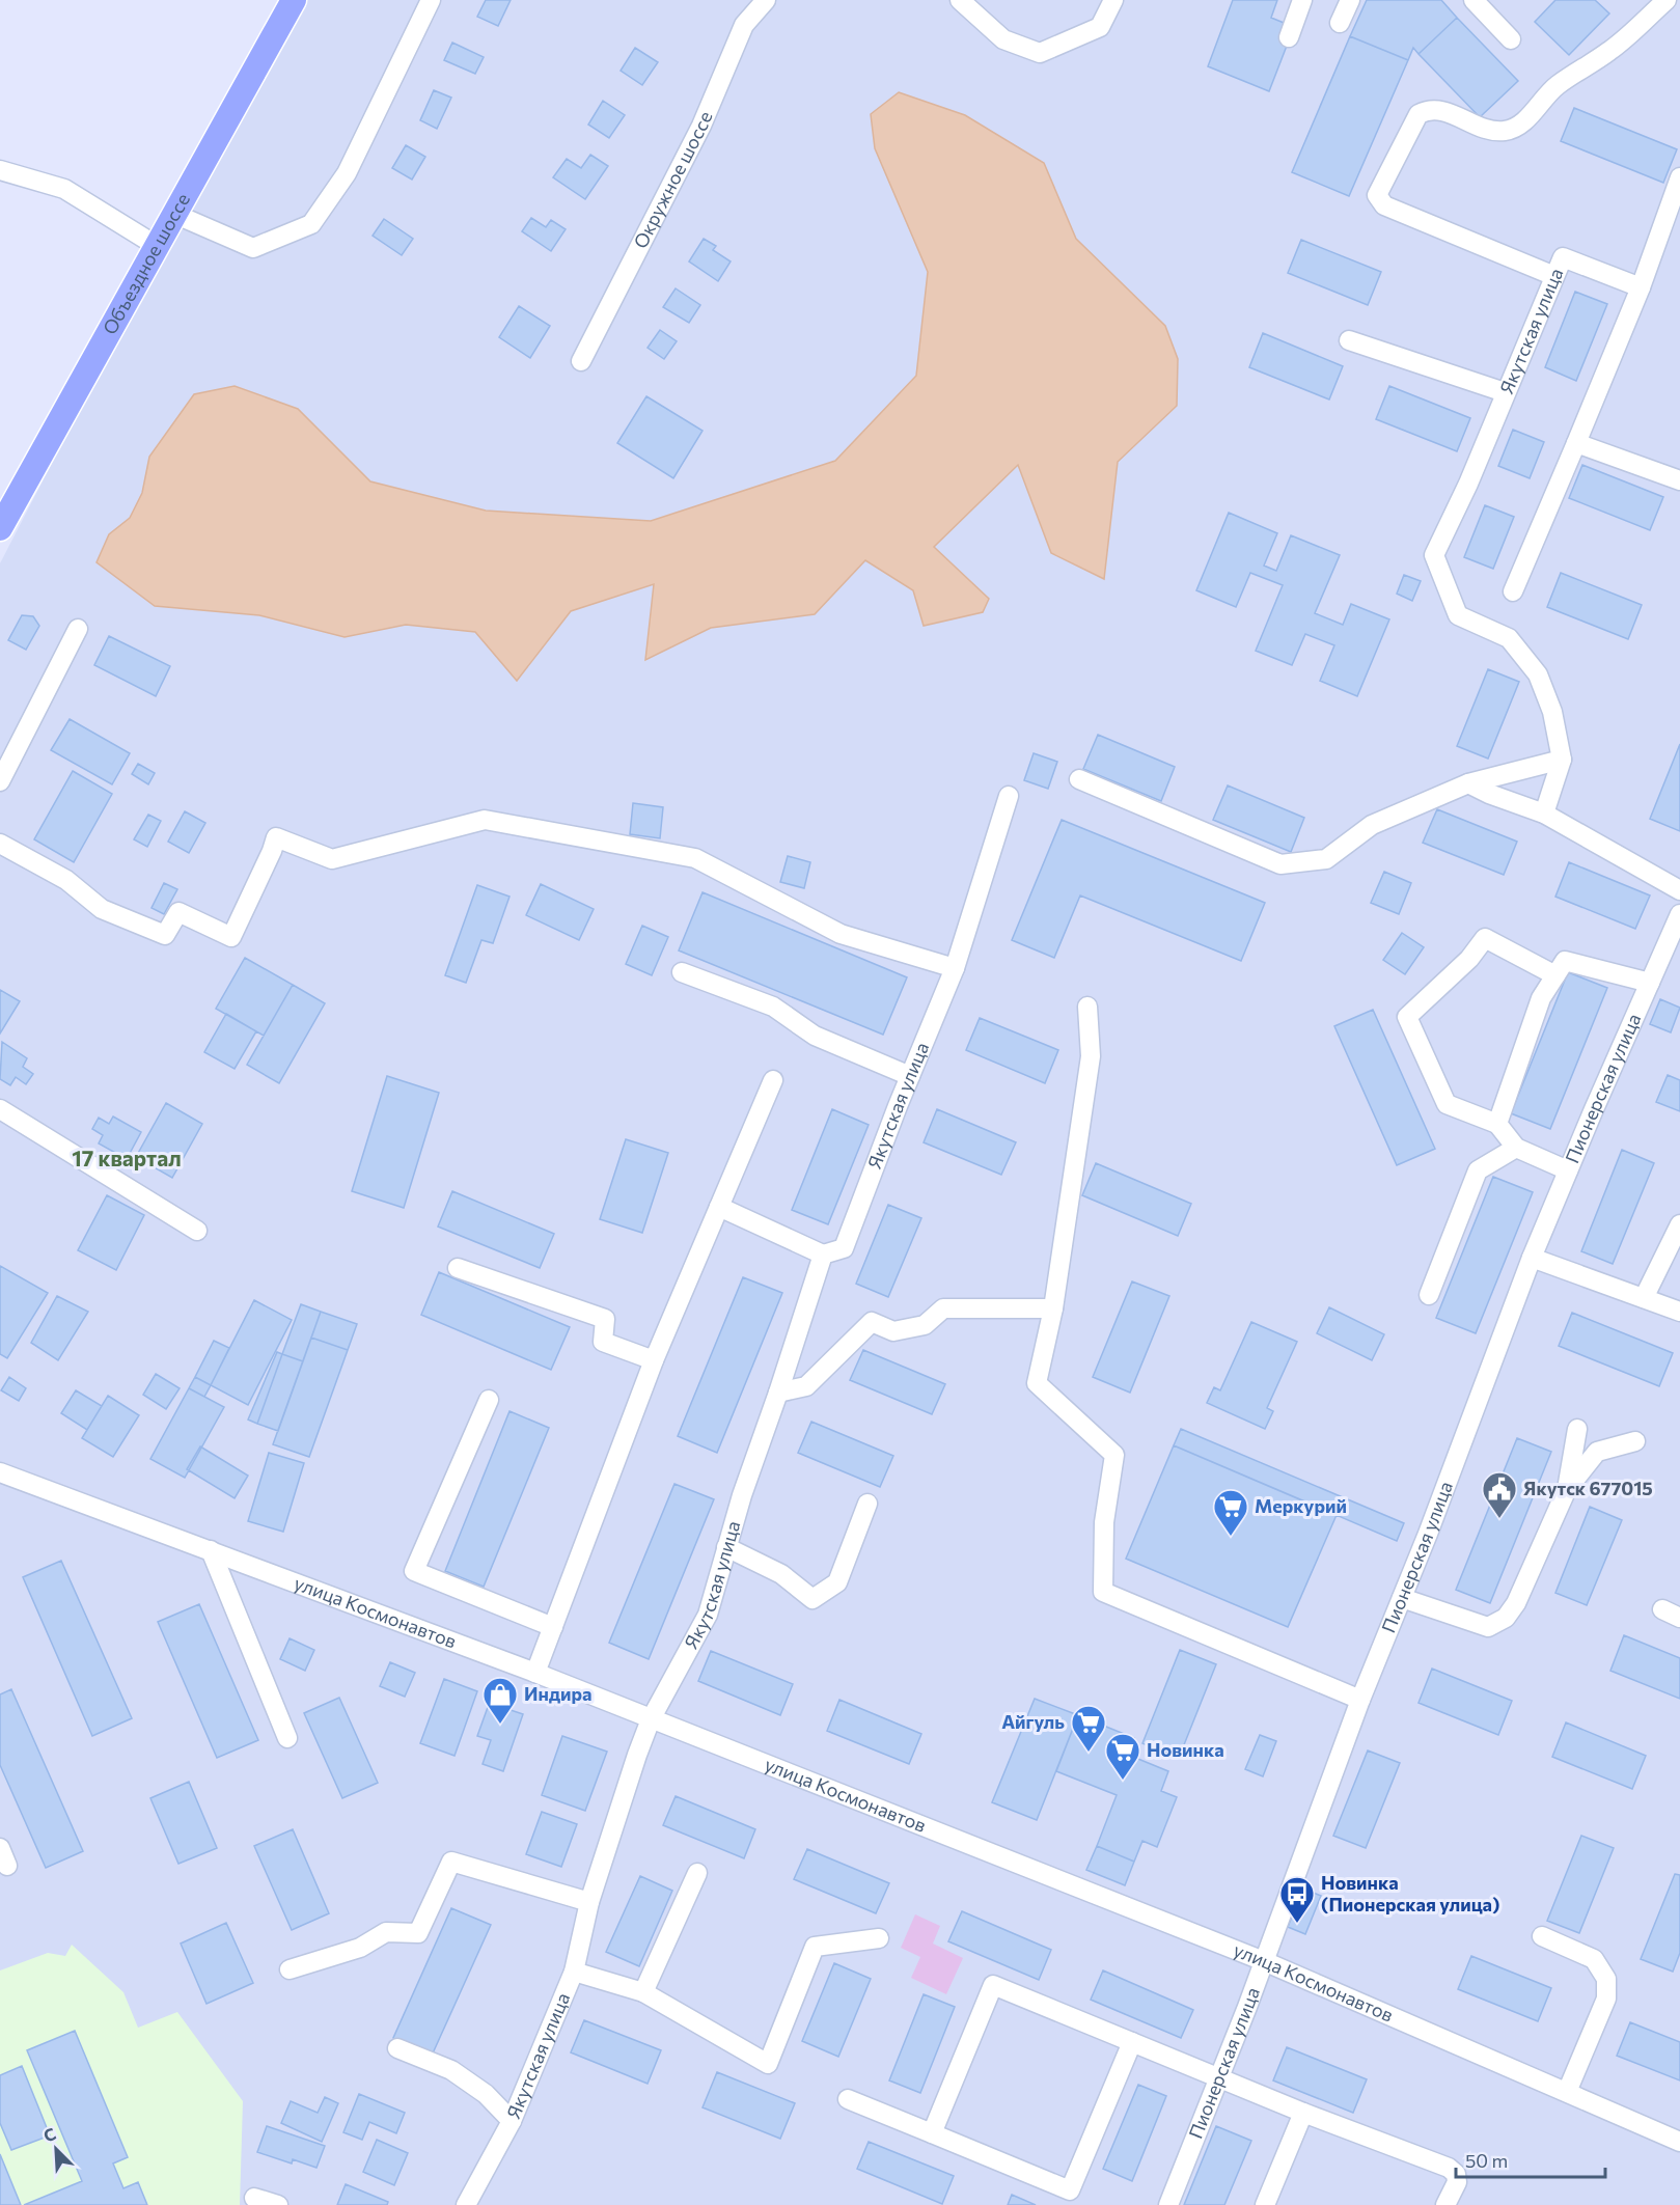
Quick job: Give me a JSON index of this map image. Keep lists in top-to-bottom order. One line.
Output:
{"streets":{"main road":["Объездное шоссе"],"street":["Окружное шоссе","Якутская улица","Пионерская улица","улица Космонавтов"]},"crossings":[["Якутская улица","улица Космонавтов"],["Пионерская улица","улица Космонавтов"]],"districts":["17 квартал"],"places":{"public building":["Якутск 677015"],"supermarket":["Меркурий","Айгуль","Новинка"],"shop":["Индира"],"bus stop":["Новинка (Пионерская улица)"]},"scale_bar":"50 m","north":"top left"}
